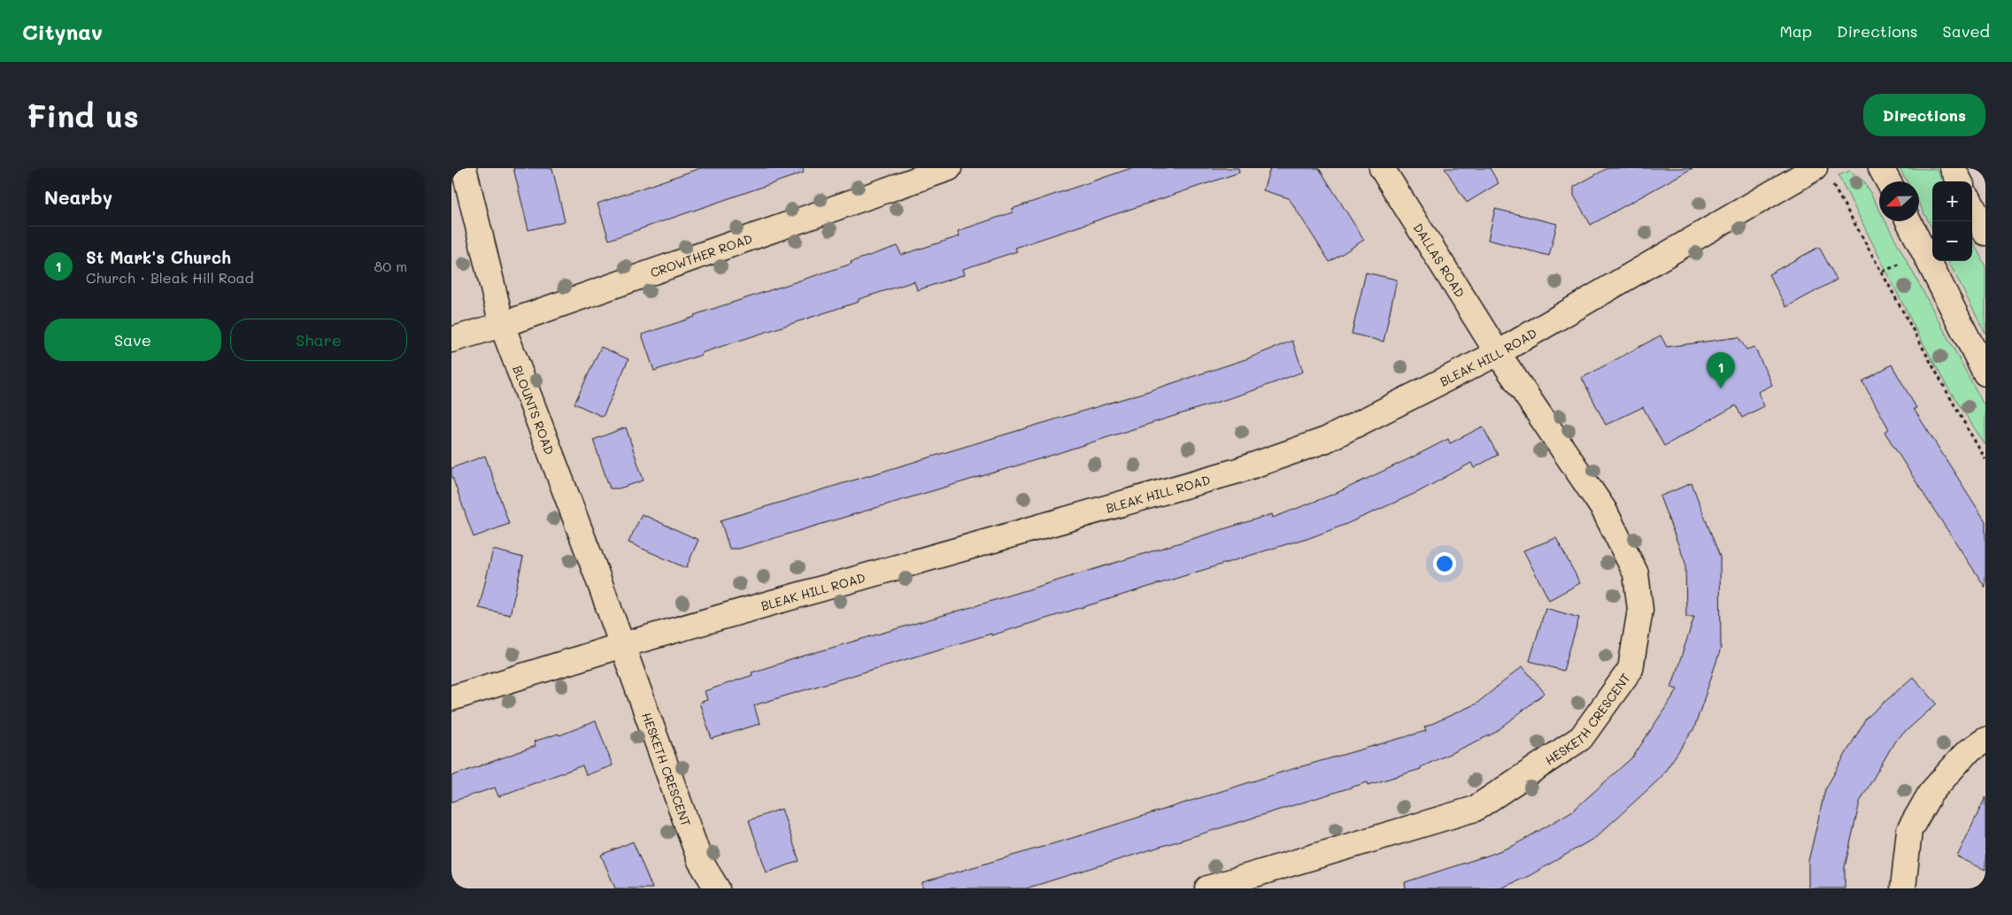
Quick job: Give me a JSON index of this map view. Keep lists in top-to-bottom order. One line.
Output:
{"streets":{"street":["CROWTHER ROAD","DALLAS ROAD","BLEAK HILL ROAD","BLOUNTS ROAD","HESKETH CRESCENT"]},"crossings":[["CROWTHER ROAD","BLOUNTS ROAD"],["DALLAS ROAD","BLEAK HILL ROAD"],["DALLAS ROAD","HESKETH CRESCENT"],["BLEAK HILL ROAD","BLOUNTS ROAD"],["BLEAK HILL ROAD","HESKETH CRESCENT"],["BLOUNTS ROAD","HESKETH CRESCENT"]],"north":"left","page":{"header":"Citynav","nav":["Map","Directions","Saved"],"buttons":["Directions",["Save","Share"]],"title":"Find us","heading":"Nearby","map_buttons":["+","−"],"list":[{"mark":"1","name":"St Mark's Church","note":"Church · Bleak Hill Road","value":"80 m"}],"pins":"1"}}
